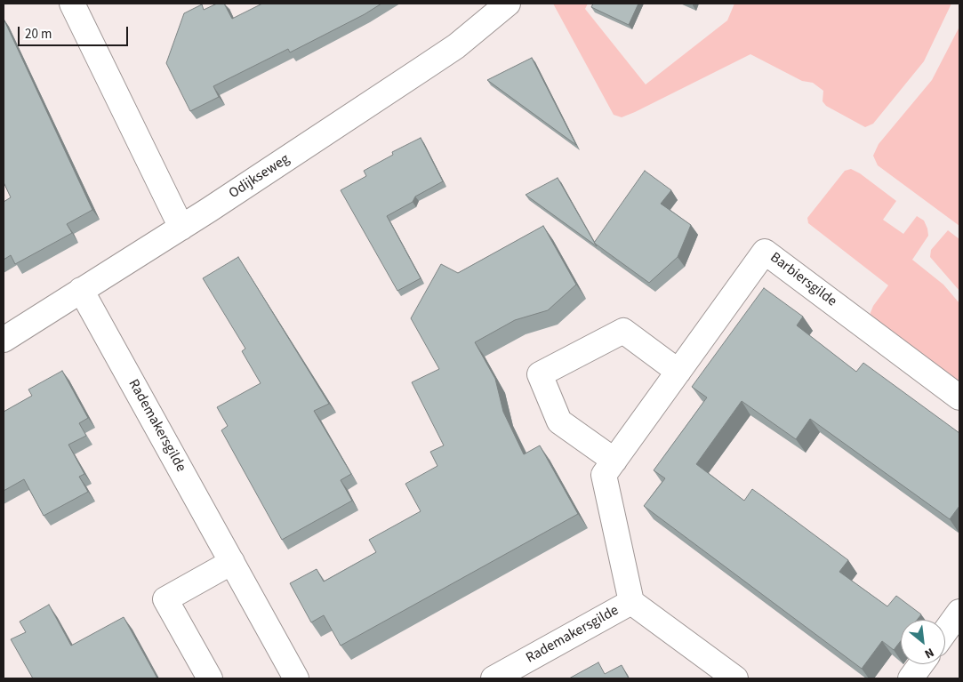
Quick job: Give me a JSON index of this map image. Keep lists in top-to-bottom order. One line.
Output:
{"streets":{"street":["Odijkseweg","Barbiersgilde","Rademakersgilde"]},"crossings":[["Odijkseweg","Rademakersgilde"],["Barbiersgilde","Rademakersgilde"]],"scale_bar":"20 m","north":"bottom right"}
